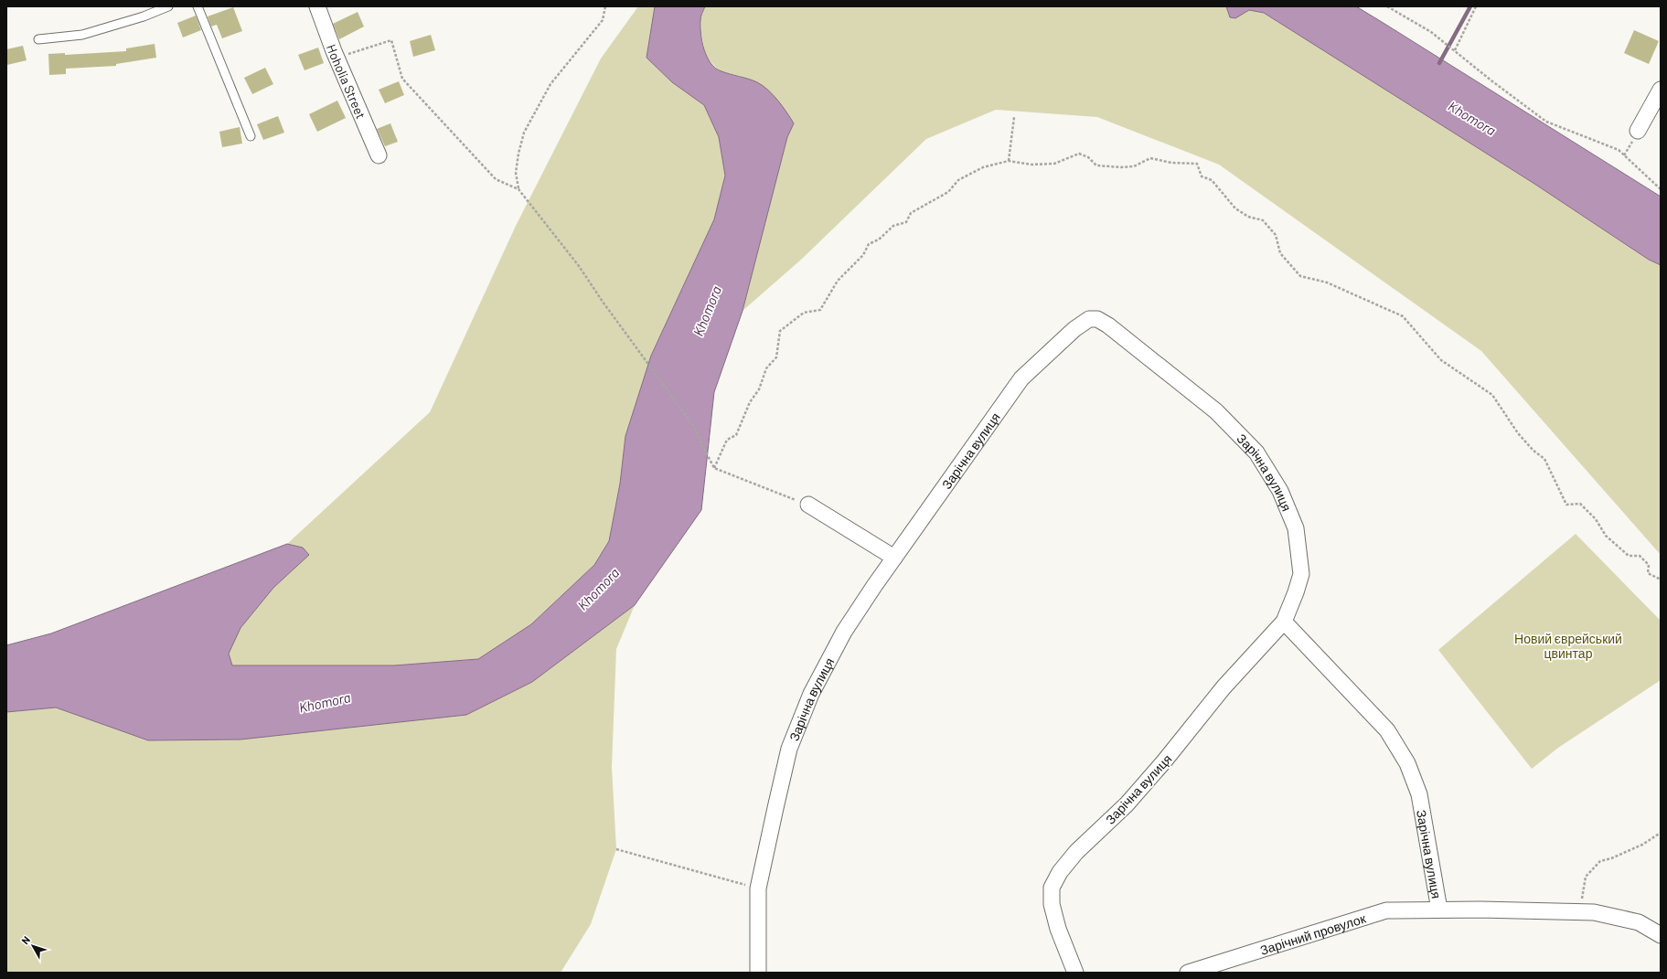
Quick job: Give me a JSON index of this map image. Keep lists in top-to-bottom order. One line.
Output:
{"streets":{"street":["Hoholia Street","Зарічна вулиця","Зарічний провулок"]},"crossings":[["Зарічна вулиця","Зарічний провулок"]],"water":["Khomora"],"parks":["Новий єврейський цвинтар"],"north":"top left"}
